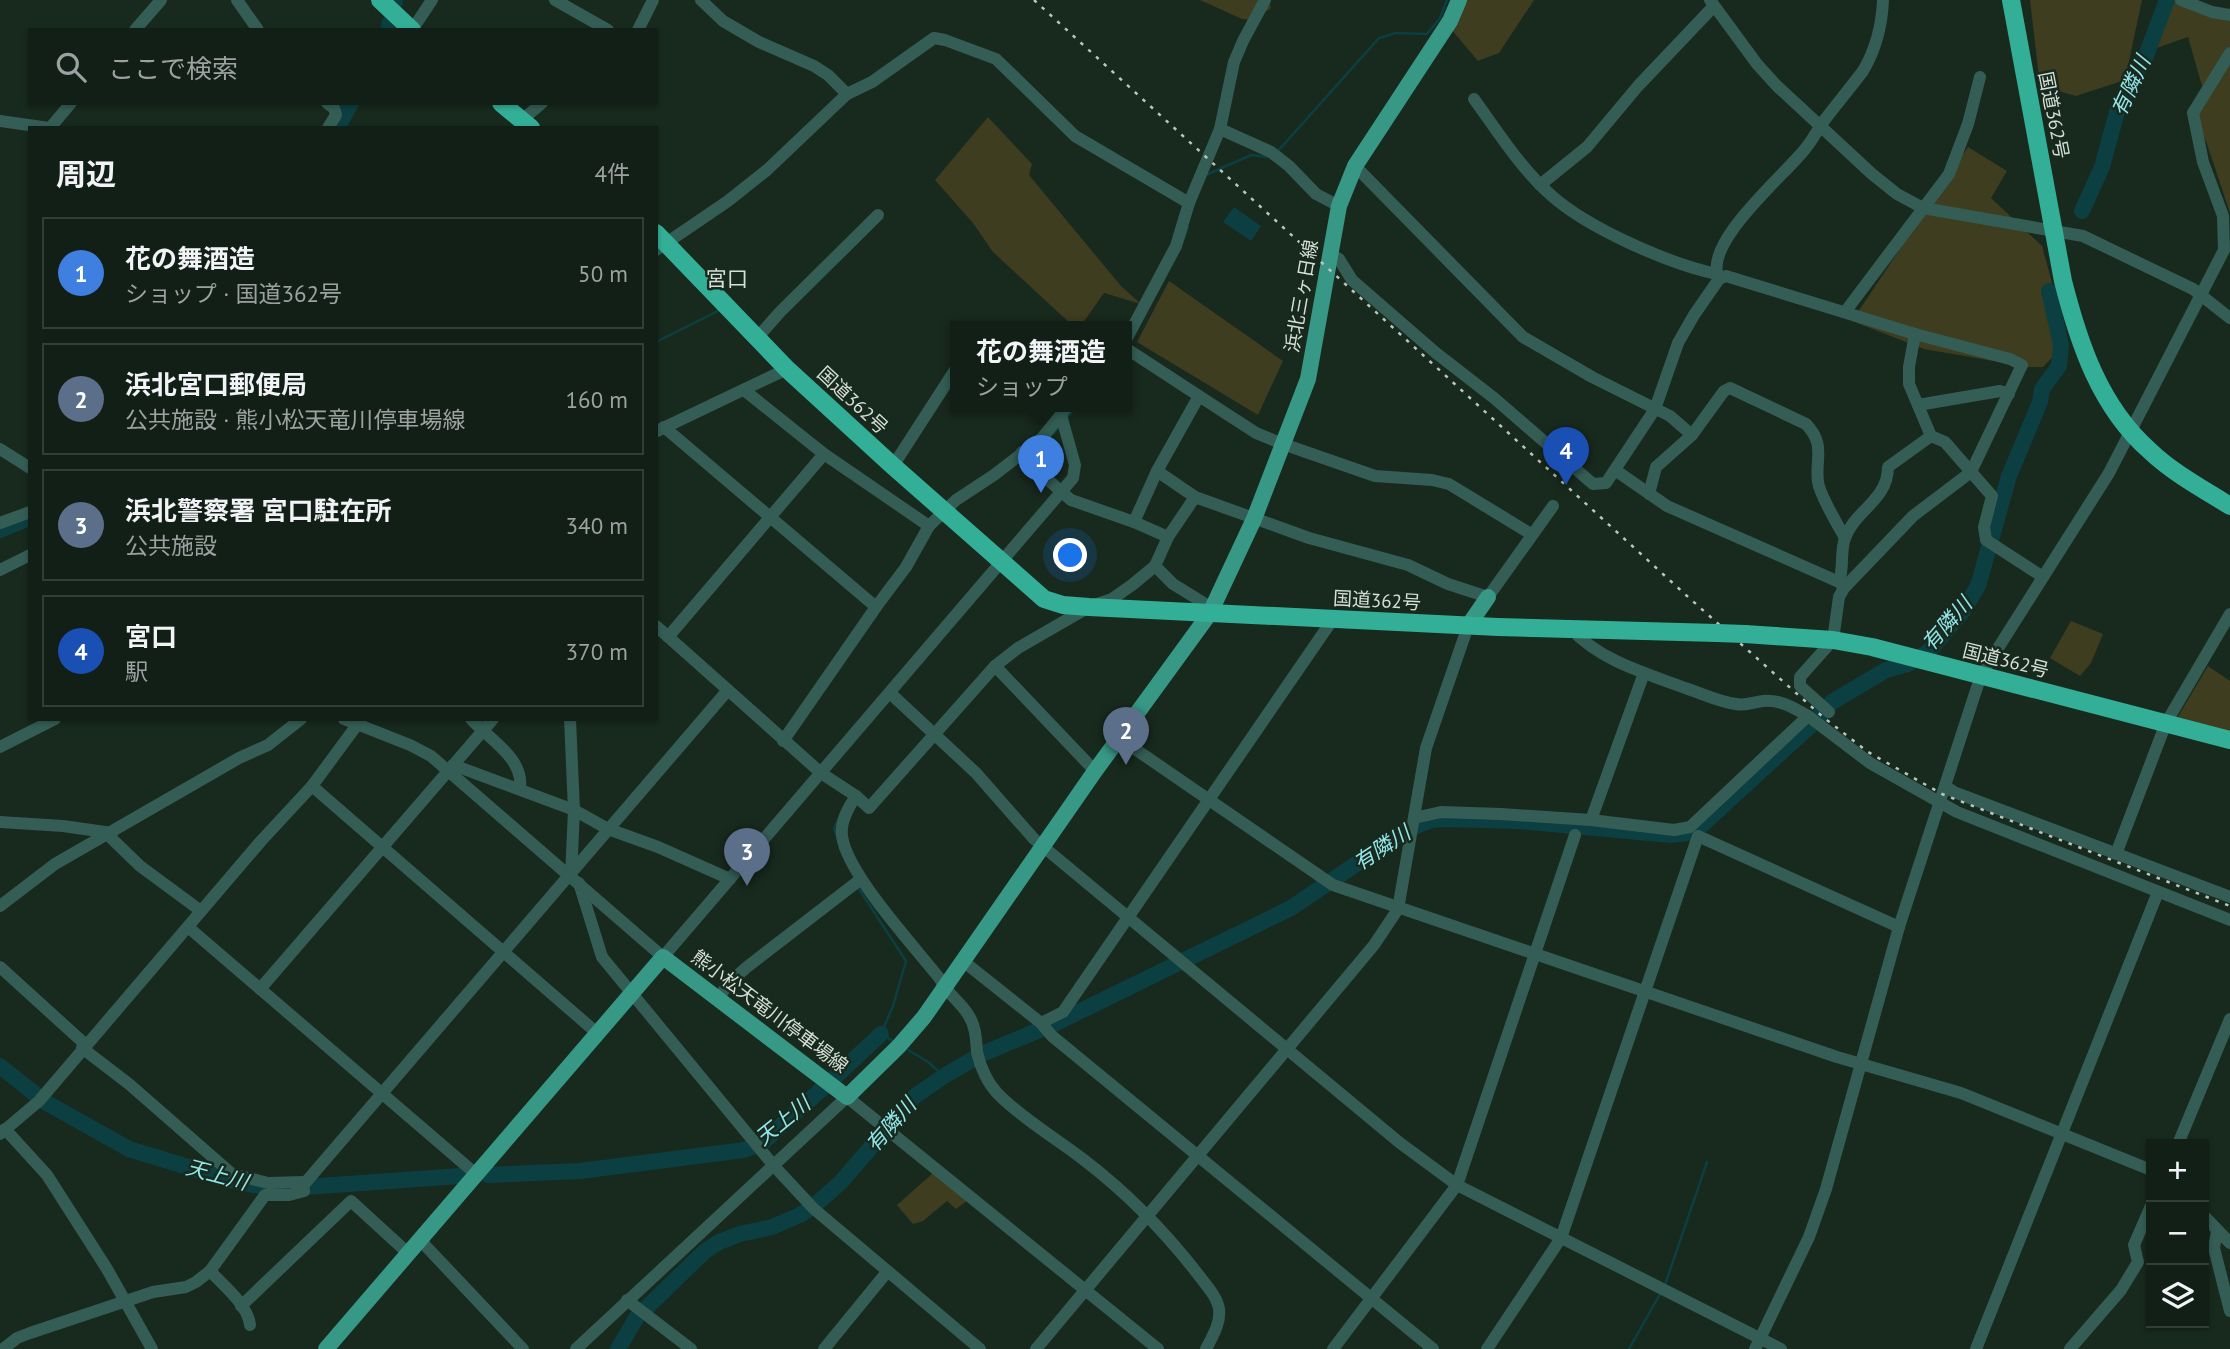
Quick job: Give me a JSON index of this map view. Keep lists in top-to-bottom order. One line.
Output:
{"streets":{"highway":["国道362号"],"main road":["浜北三ヶ日線","熊小松天竜川停車場線"]},"crossings":[["国道362号","浜北三ヶ日線"],["国道362号","熊小松天竜川停車場線"],["浜北三ヶ日線","熊小松天竜川停車場線"]],"districts":["宮口"],"water":["有隣川","天上川"],"page":{"search":"ここで検索","heading":["周辺","4件"],"list":[{"mark":"1","name":"花の舞酒造","note":"ショップ · 国道362号","value":"50 m"},{"mark":"2","name":"浜北宮口郵便局","note":"公共施設 · 熊小松天竜川停車場線","value":"160 m"},{"mark":"3","name":"浜北警察署 宮口駐在所","note":"公共施設","value":"340 m"},{"mark":"4","name":"宮口","note":"駅","value":"370 m"}],"popup":["花の舞酒造","ショップ"],"pins":["4","1","2","3"],"map_buttons":["+","−"]}}
